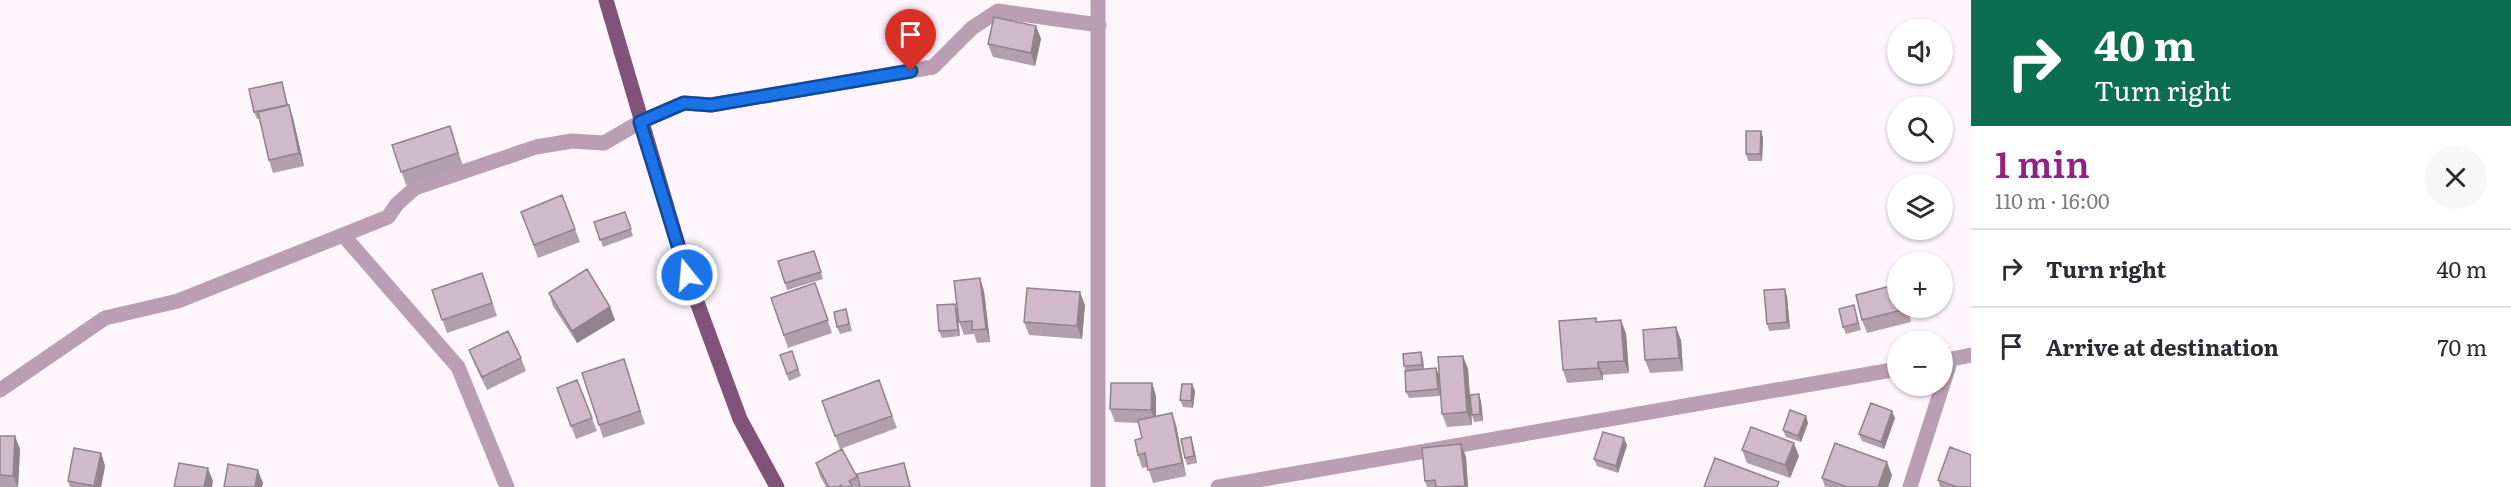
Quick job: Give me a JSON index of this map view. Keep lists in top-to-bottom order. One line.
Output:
{"page":{"turn":["40 m","Turn right"],"map_buttons":["+","−"],"heading":["1 min","110 m · 16:00"],"list":[{"name":"Turn right","value":"40 m"},{"name":"Arrive at destination","value":"70 m"}]}}
